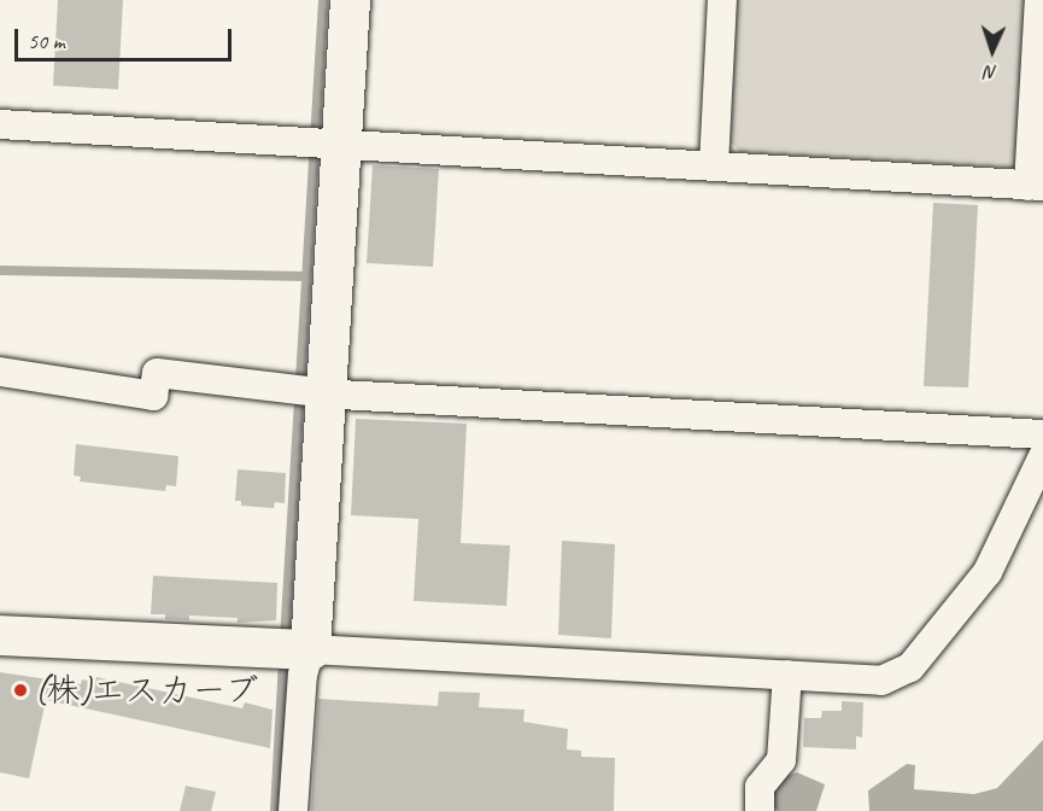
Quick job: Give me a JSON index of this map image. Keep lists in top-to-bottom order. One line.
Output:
{"places":["(株)エスカーブ"],"scale_bar":"50 m","north":"bottom"}
